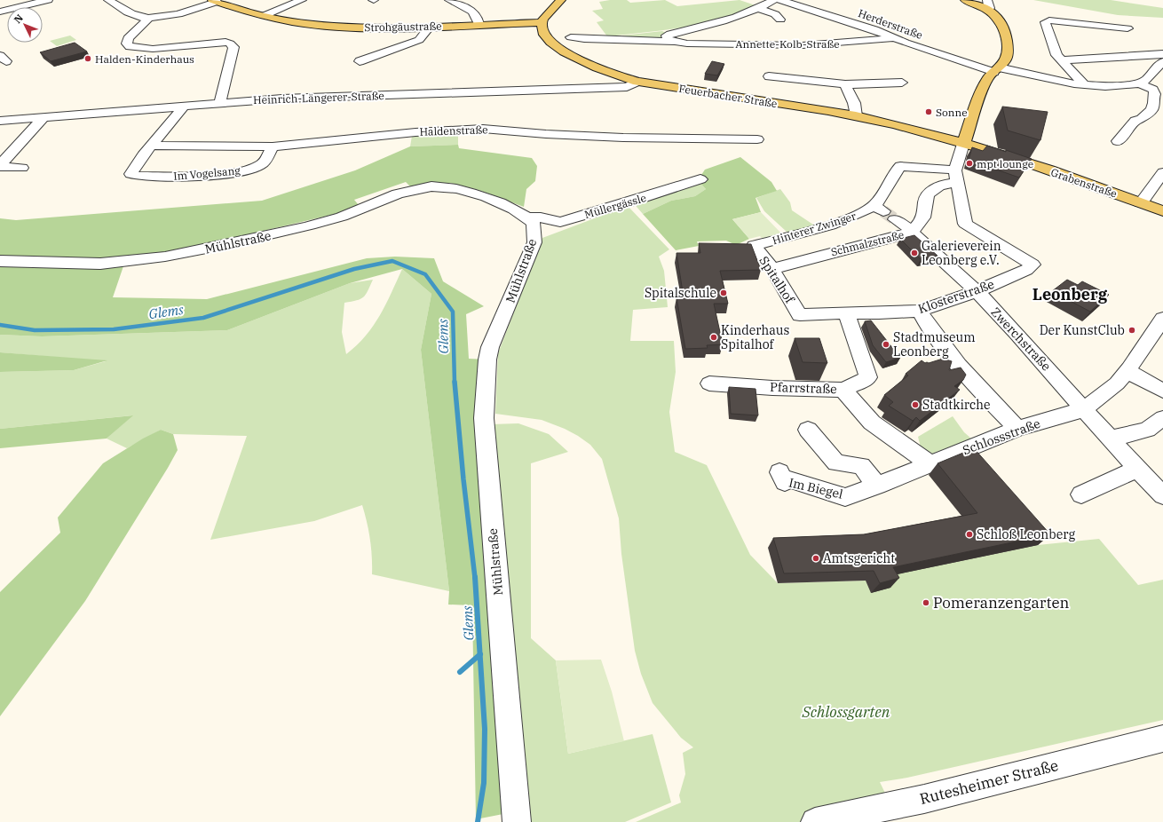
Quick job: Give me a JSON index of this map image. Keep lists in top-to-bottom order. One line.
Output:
{"streets":{"main road":["Strohgäustraße","Feuerbacher Straße","Grabenstraße"],"street":["Herderstraße","Annette-Kolb-Straße","Heinrich-Längerer-Straße","Haldenstraße","Im Vogelsang","Müllergässle","Hinterer Zwinger","Mühlstraße","Schmalzstraße","Spitalhof","Klosterstraße","Zwerchstraße","Pfarrstraße","Schlossstraße","Im Biegel","Rutesheimer Straße"]},"crossings":[["Herderstraße","Annette-Kolb-Straße"],["Strohgäustraße","Feuerbacher Straße"],["Feuerbacher Straße","Heinrich-Längerer-Straße"],["Feuerbacher Straße","Grabenstraße"],["Haldenstraße","Im Vogelsang"],["Müllergässle","Mühlstraße"],["Hinterer Zwinger","Spitalhof"],["Hinterer Zwinger","Zwerchstraße"],["Schmalzstraße","Spitalhof"],["Schmalzstraße","Klosterstraße"],["Schmalzstraße","Zwerchstraße"],["Spitalhof","Klosterstraße"],["Klosterstraße","Zwerchstraße"],["Klosterstraße","Pfarrstraße"],["Zwerchstraße","Schlossstraße"],["Schlossstraße","Im Biegel"]],"districts":["Leonberg"],"water":["Glems"],"parks":["Schlossgarten"],"places":["Halden-Kinderhaus","Sonne","mpt lounge","Galerieverein Leonberg e.V.","Spitalschule","Der KunstClub","Kinderhaus Spitalhof","Stadtmuseum Leonberg","Stadtkirche","Schloß Leonberg","Amtsgericht","Pomeranzengarten"],"north":"top left"}
